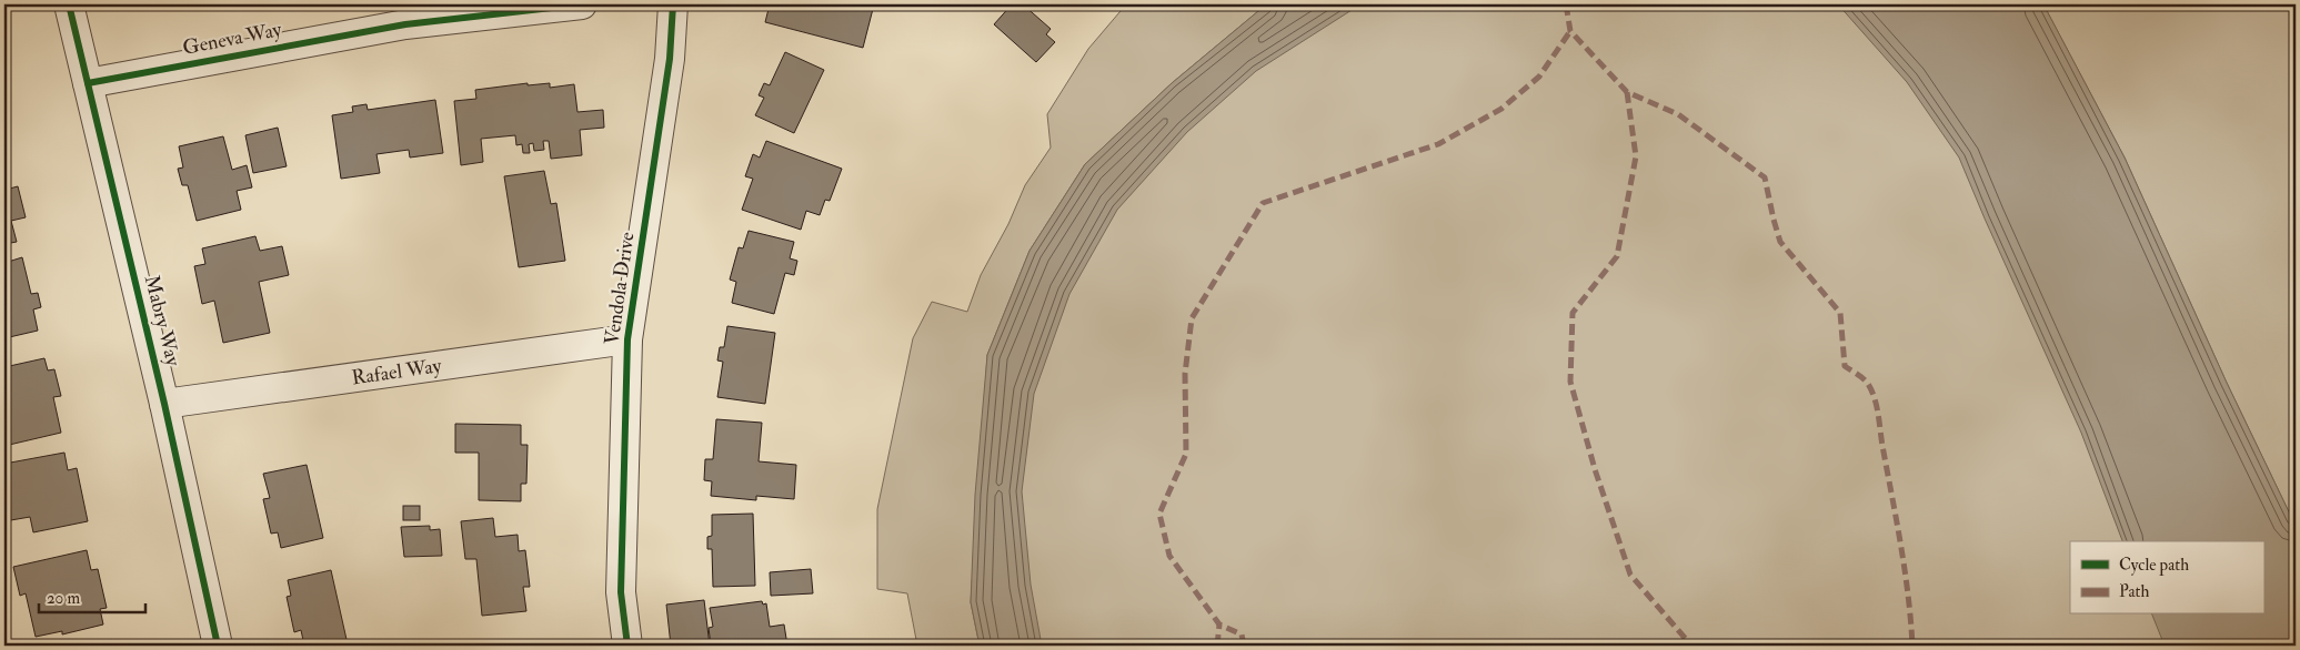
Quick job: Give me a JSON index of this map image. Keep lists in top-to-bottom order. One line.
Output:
{"streets":{"street":["Geneva Way","Vendola Drive","Mabry Way","Rafael Way"]},"crossings":[["Geneva Way","Mabry Way"],["Vendola Drive","Rafael Way"],["Mabry Way","Rafael Way"]],"legend":["Cycle path","Path"],"scale_bar":"20 m"}
